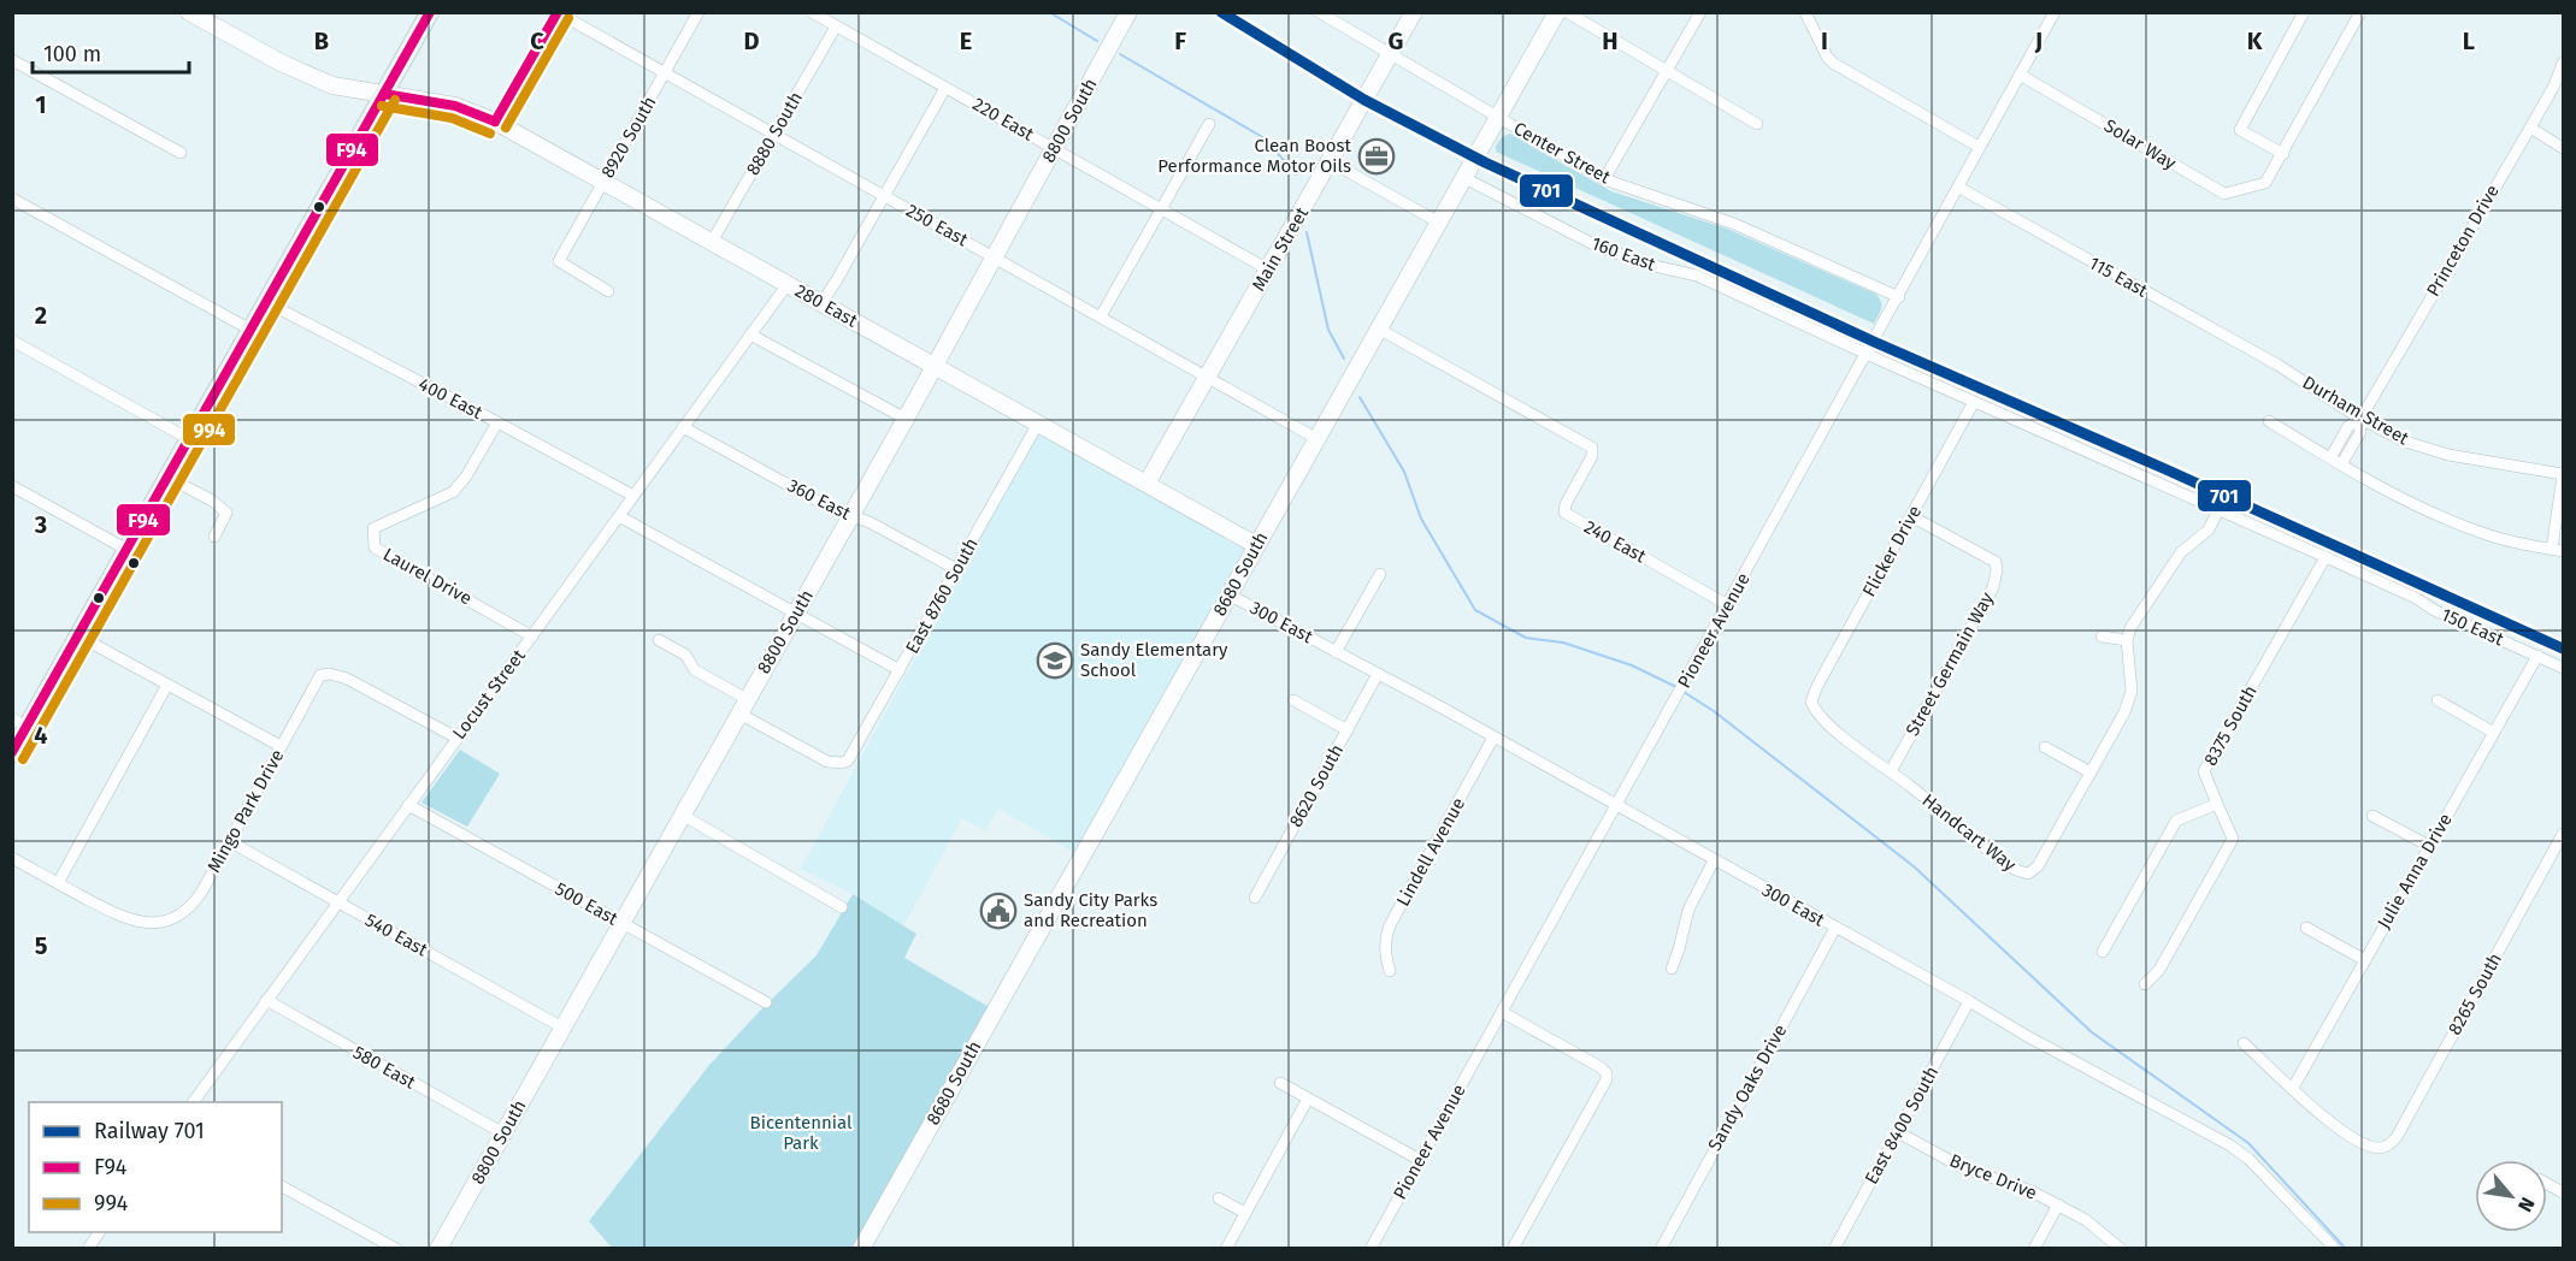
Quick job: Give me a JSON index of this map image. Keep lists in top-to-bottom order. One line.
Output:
{"streets":{"street":["220 East","8800 South","8880 South","8920 South","Solar Way","Center Street","250 East","Princeton Drive","Main Street","160 East","115 East","280 East","400 East","Durham Street","360 East","240 East","Flicker Drive","8680 South","Laurel Drive","East 8760 South","300 East","150 East","Pioneer Avenue","Street Germain Way","Locust Street","8375 South","8620 South","Mingo Park Drive","Handcart Way","Lindell Avenue","Julie Anna Drive","500 East","540 East","8265 South","580 East","Sandy Oaks Drive","East 8400 South","Bryce Drive"]},"crossings":[["220 East","8800 South"],["220 East","8880 South"],["220 East","Main Street"],["8800 South","250 East"],["8800 South","280 East"],["8800 South","360 East"],["8800 South","East 8760 South"],["8800 South","500 East"],["8800 South","540 East"],["8800 South","580 East"],["8880 South","250 East"],["8880 South","280 East"],["8920 South","250 East"],["8920 South","280 East"],["Solar Way","Pioneer Avenue"],["Center Street","Main Street"],["Center Street","8680 South"],["Center Street","Pioneer Avenue"],["250 East","Main Street"],["250 East","8680 South"],["Princeton Drive","Durham Street"],["Main Street","280 East"],["160 East","8680 South"],["160 East","150 East"],["160 East","Pioneer Avenue"],["115 East","Durham Street"],["115 East","Pioneer Avenue"],["280 East","8680 South"],["280 East","East 8760 South"],["280 East","Locust Street"],["400 East","Laurel Drive"],["400 East","Locust Street"],["360 East","East 8760 South"],["360 East","Locust Street"],["240 East","8680 South"],["240 East","Pioneer Avenue"],["Flicker Drive","150 East"],["Flicker Drive","Street Germain Way"],["Flicker Drive","Handcart Way"],["8680 South","300 East"],["Laurel Drive","Locust Street"],["300 East","Pioneer Avenue"],["300 East","8620 South"],["300 East","Lindell Avenue"],["300 East","Sandy Oaks Drive"],["300 East","East 8400 South"],["150 East","Pioneer Avenue"],["150 East","8375 South"],["150 East","Julie Anna Drive"],["Street Germain Way","Handcart Way"],["Locust Street","Mingo Park Drive"],["Locust Street","500 East"],["Locust Street","540 East"],["Locust Street","580 East"],["Mingo Park Drive","540 East"],["Julie Anna Drive","8265 South"],["East 8400 South","Bryce Drive"]],"parks":["Bicentennial Park"],"places":{"office":["Clean Boost Performance Motor Oils"],"school or university":["Sandy Elementary School"],"public building":["Sandy City Parks and Recreation"]},"lines":["rail line 701","transit line F94","transit line 994"],"legend":["Railway 701","F94","994"],"scale_bar":"100 m","north":"bottom right","grid":{"columns":["B","C","D","E","F","G","H","I","J","K","L"],"rows":["1","2","3","4","5"]}}
